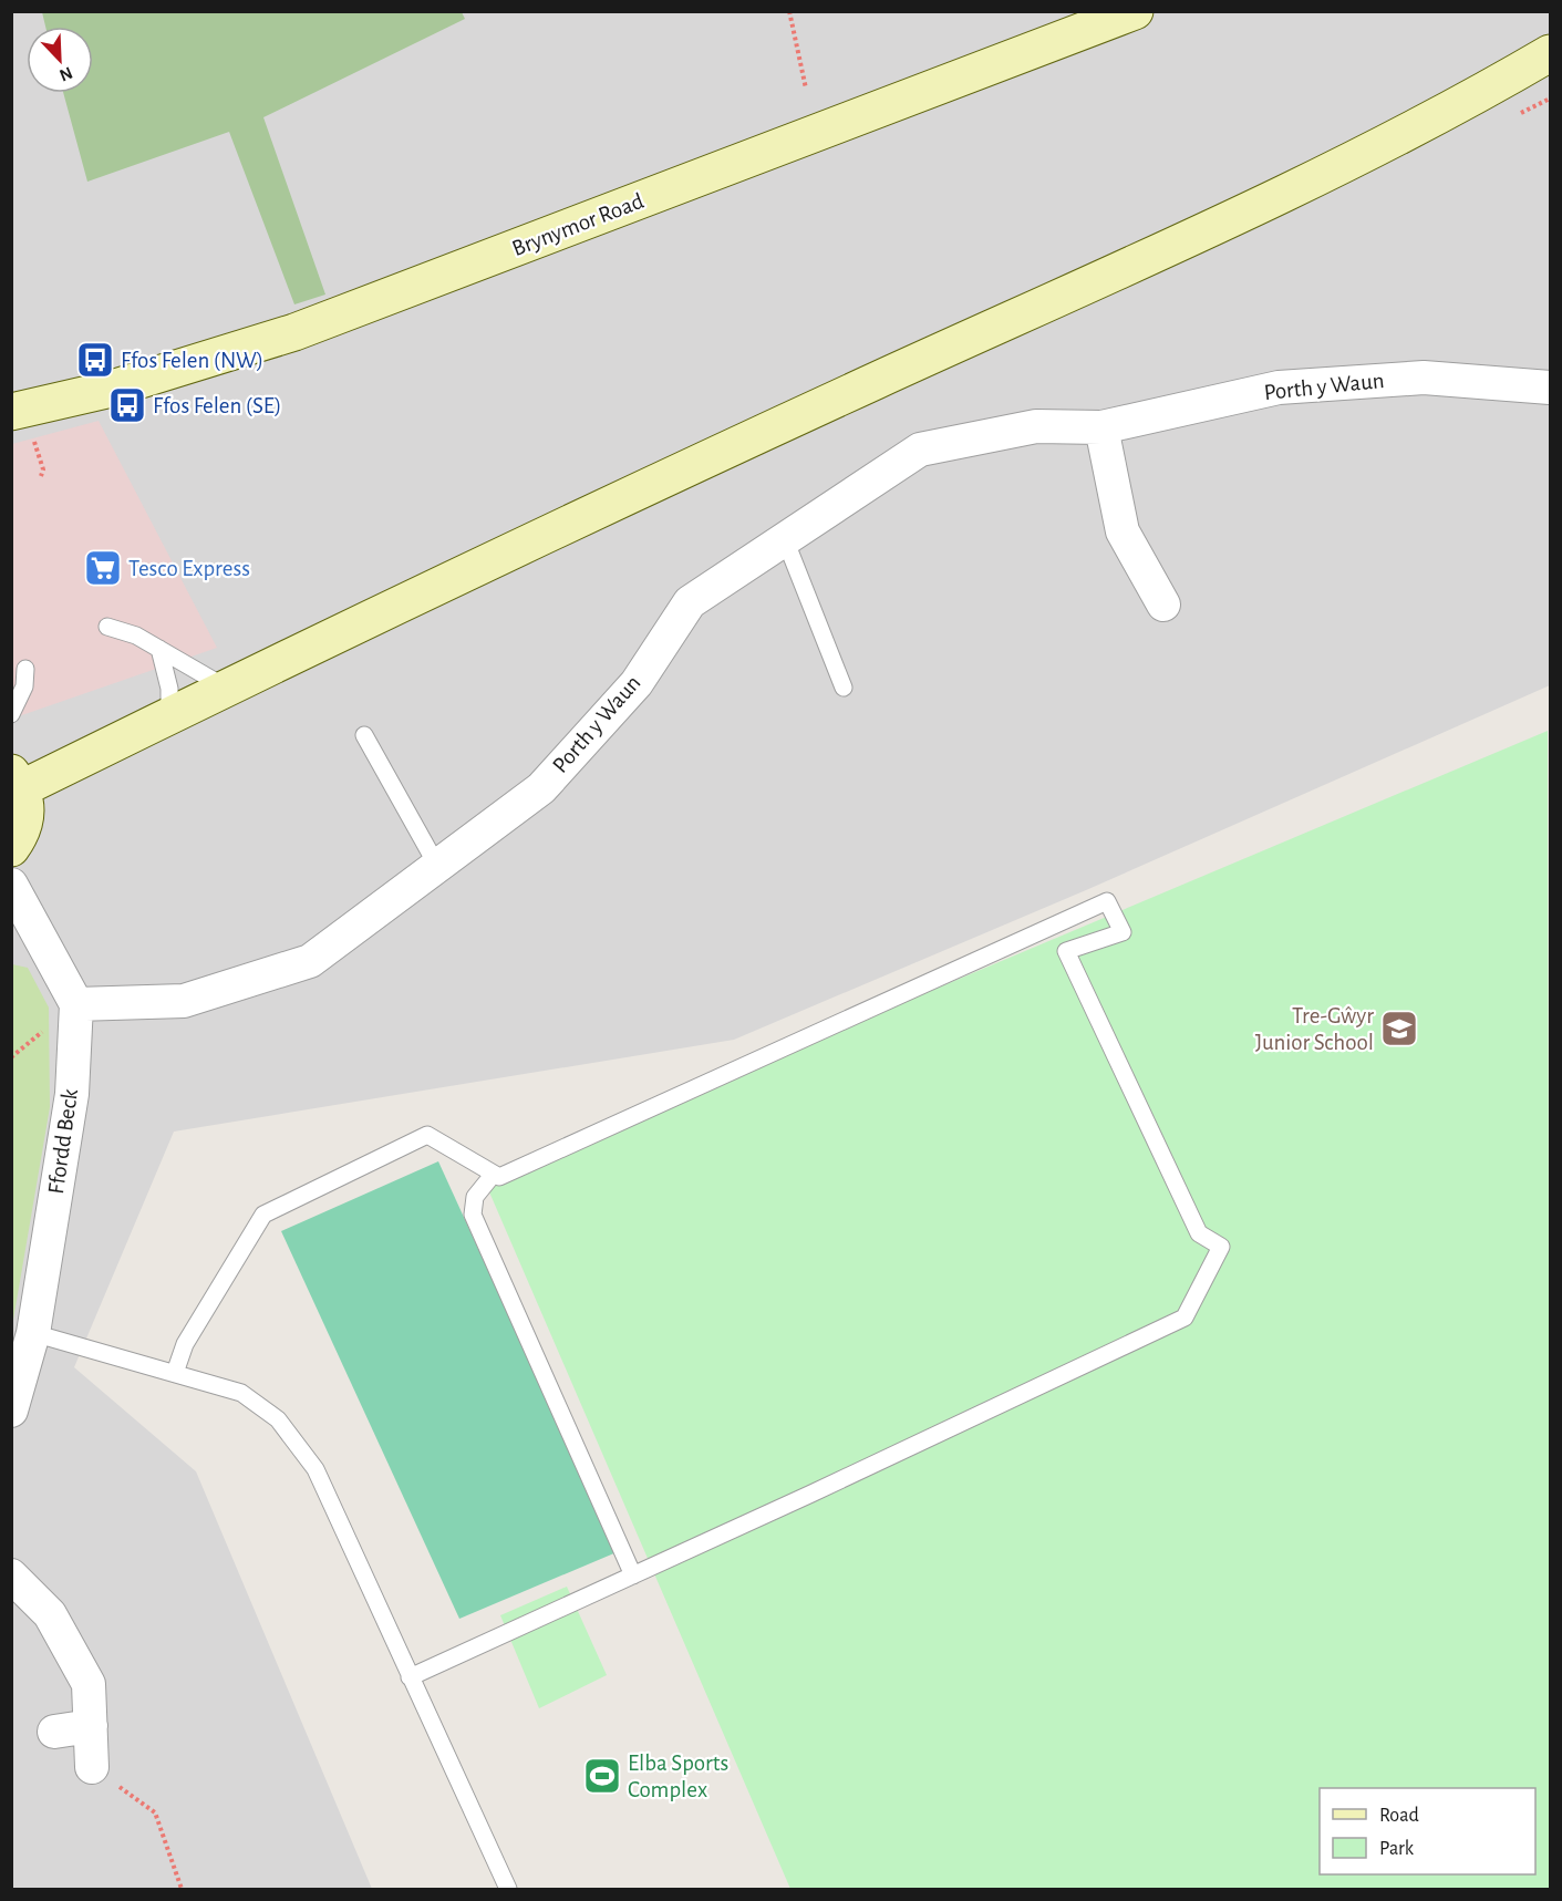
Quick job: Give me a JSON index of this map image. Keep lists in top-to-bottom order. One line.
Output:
{"streets":{"main road":["Brynymor Road"],"street":["Porth y Waun","Ffordd Beck"]},"crossings":[["Porth y Waun","Ffordd Beck"]],"places":{"bus stop":["Ffos Felen (NW)","Ffos Felen (SE)"],"supermarket":["Tesco Express"],"school or university":["Tre-Gŵyr Junior School"],"sports":["Elba Sports Complex"]},"legend":["Road","Park"],"north":"bottom right"}
